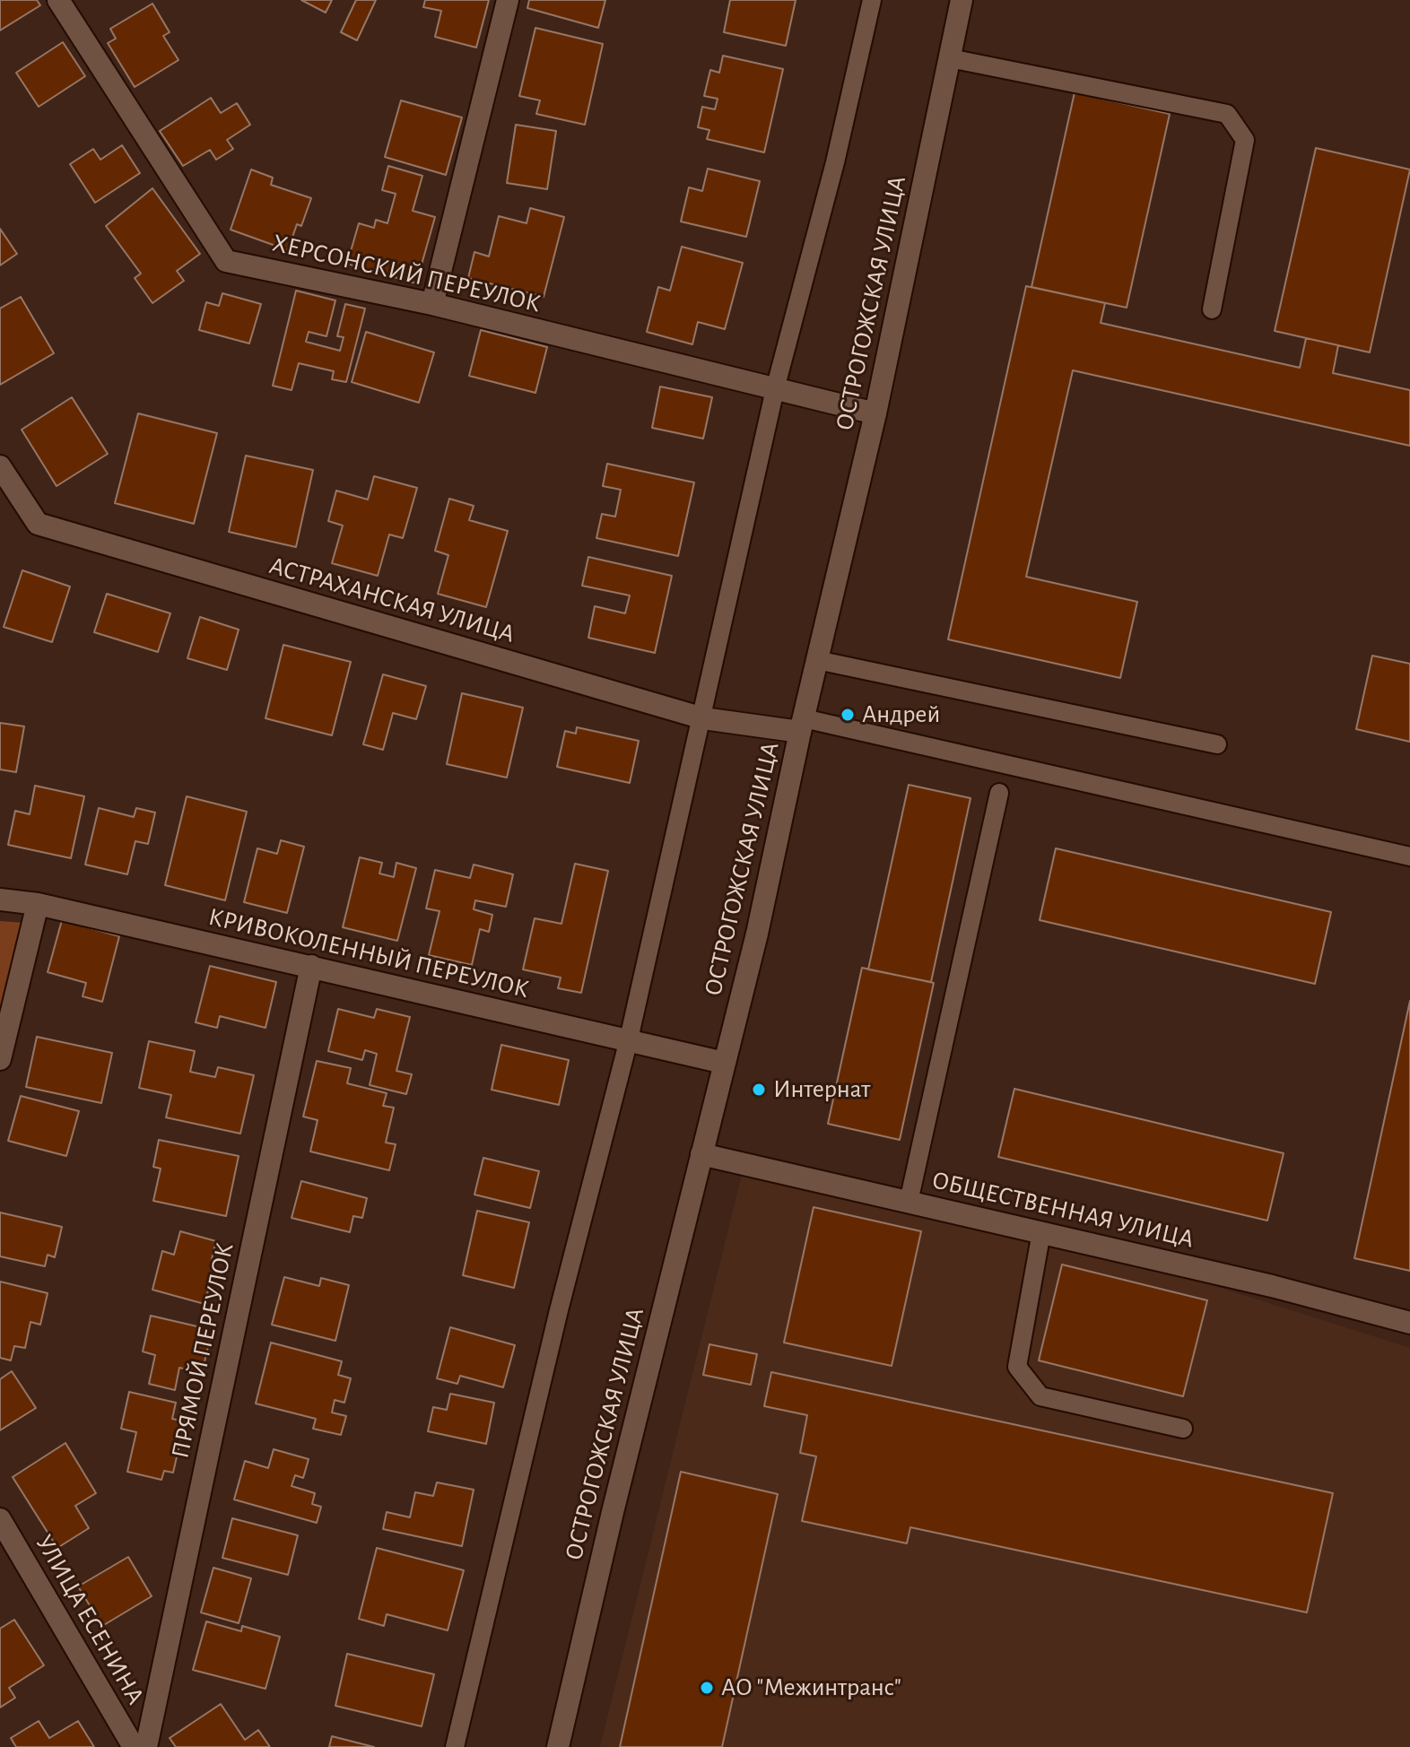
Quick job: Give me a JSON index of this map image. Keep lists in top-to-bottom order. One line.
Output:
{"streets":{"street":["ХЕРСОНСКИЙ ПЕРЕУЛОК","ОСТРОГОЖСКАЯ УЛИЦА","АСТРАХАНСКАЯ УЛИЦА","КРИВОКОЛЕННЫЙ ПЕРЕУЛОК","ОБЩЕСТВЕННАЯ УЛИЦА","ПРЯМОЙ ПЕРЕУЛОК","УЛИЦА ЕСЕНИНА"]},"crossings":[["ХЕРСОНСКИЙ ПЕРЕУЛОК","ОСТРОГОЖСКАЯ УЛИЦА"],["ОСТРОГОЖСКАЯ УЛИЦА","АСТРАХАНСКАЯ УЛИЦА"],["ОСТРОГОЖСКАЯ УЛИЦА","КРИВОКОЛЕННЫЙ ПЕРЕУЛОК"],["ОСТРОГОЖСКАЯ УЛИЦА","ОБЩЕСТВЕННАЯ УЛИЦА"],["КРИВОКОЛЕННЫЙ ПЕРЕУЛОК","ПРЯМОЙ ПЕРЕУЛОК"]],"places":["Андрей","Интернат","АО \"Межинтранс\""]}
